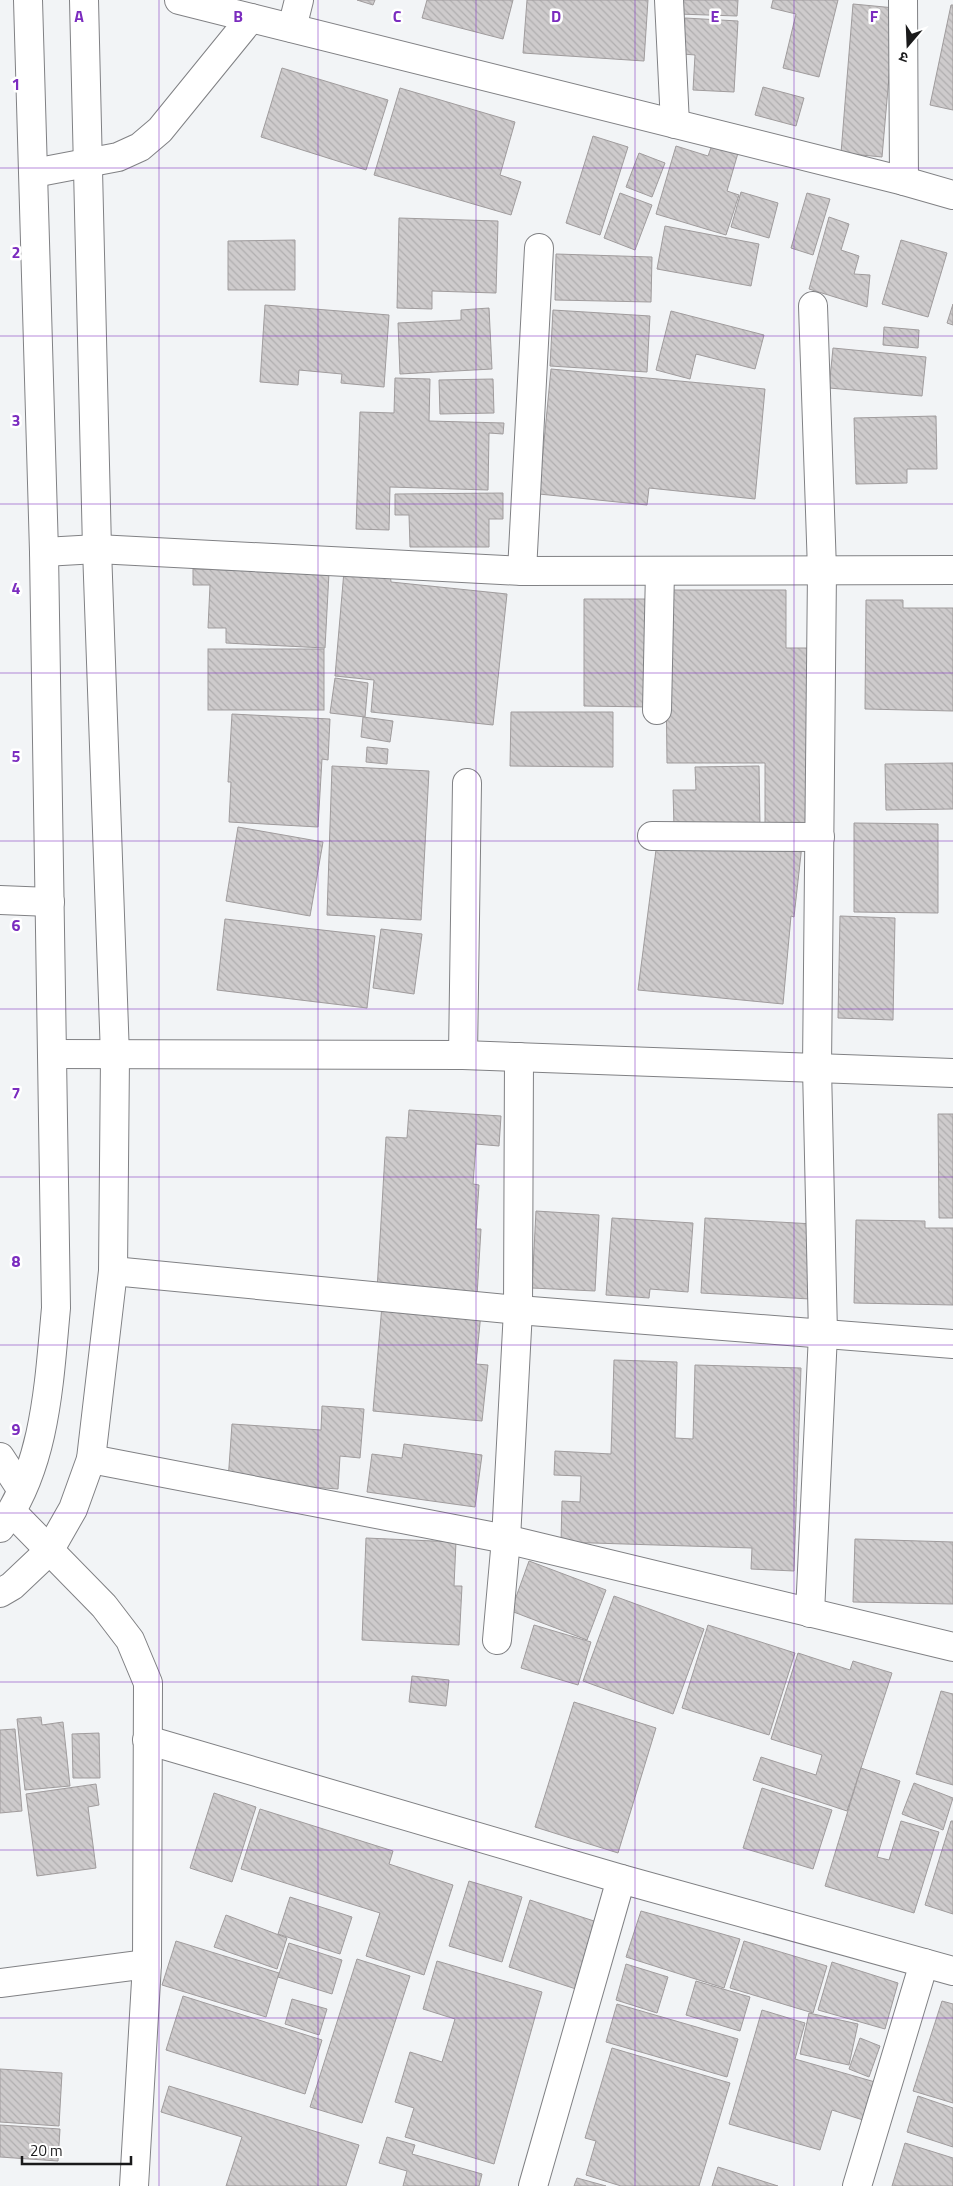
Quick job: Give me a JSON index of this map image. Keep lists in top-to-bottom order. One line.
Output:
{"scale_bar":"20 m","north":"bottom","grid":{"columns":["A","B","C","D","E","F"],"rows":["1","2","3","4","5","6","7","8","9"]}}
